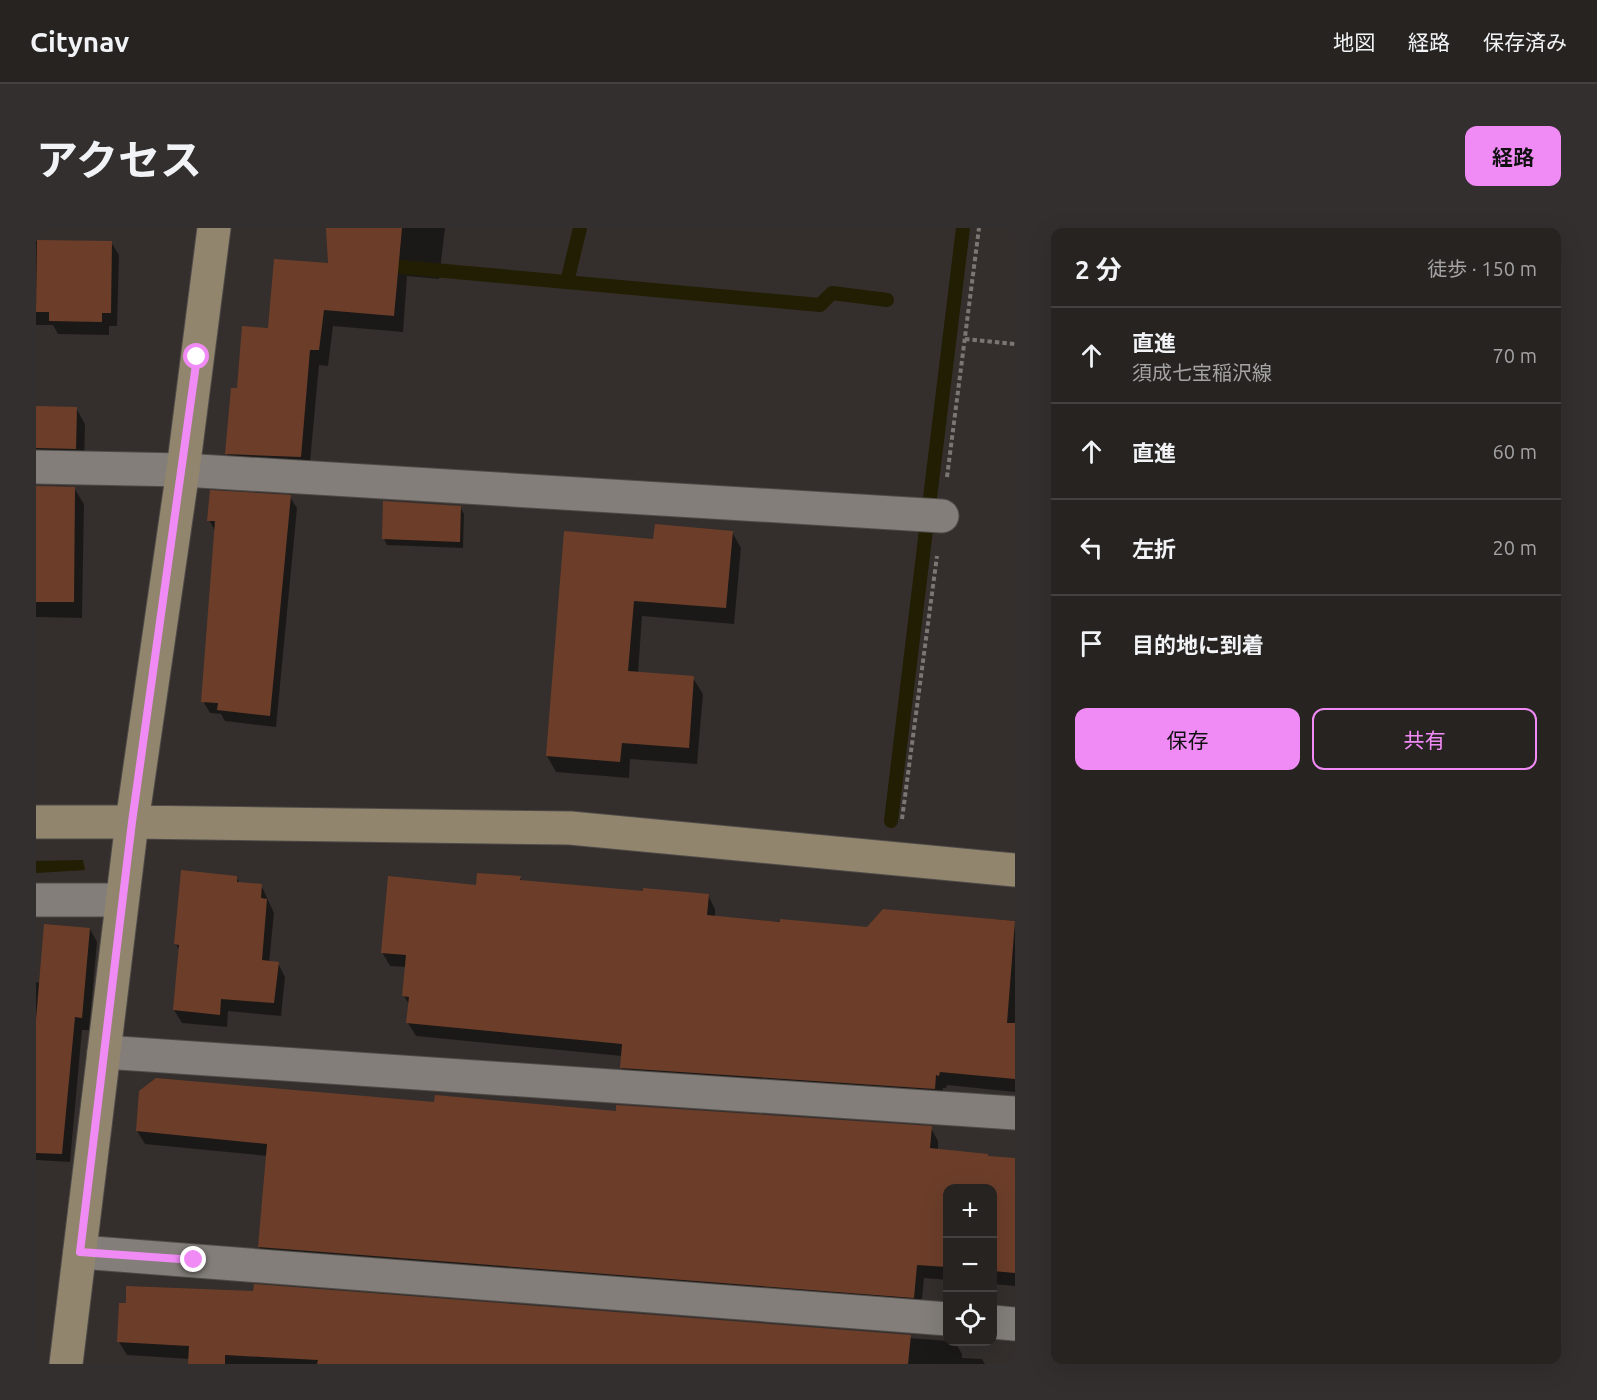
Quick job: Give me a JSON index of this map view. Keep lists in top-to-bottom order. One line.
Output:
{"page":{"header":"Citynav","nav":["地図","経路","保存済み"],"title":"アクセス","buttons":["経路",["保存","共有"]],"heading":["2 分","徒歩 · 150 m"],"list":[["直進","須成七宝稲沢線","70 m"],["直進","60 m"],["左折","20 m"],"目的地に到着"],"map_buttons":["+","−"]}}
